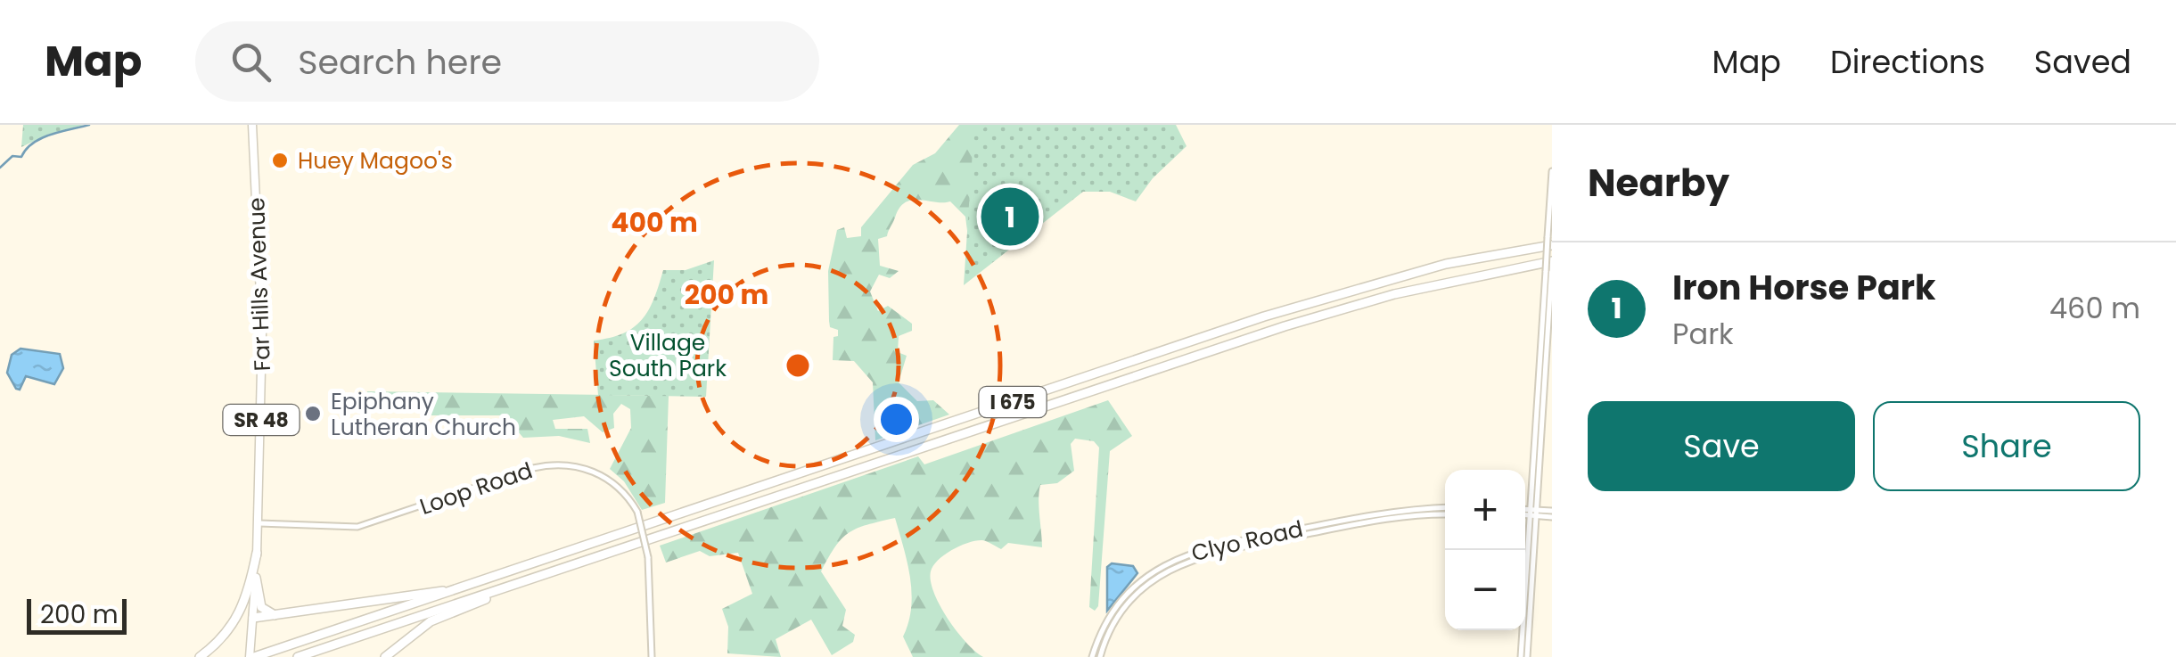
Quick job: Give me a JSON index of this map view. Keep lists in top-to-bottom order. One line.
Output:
{"streets":{"highway":["I 675"],"main road":["Far Hills Avenue","SR 48"],"street":["Loop Road","Clyo Road"]},"crossings":[["Far Hills Avenue","I 675"],["Far Hills Avenue","Loop Road"]],"parks":["Village South Park"],"places":["Huey Magoo's","Epiphany Lutheran Church"],"scale_bar":"200 m","page":{"header":"Map","search":"Search here","nav":["Map","Directions","Saved"],"heading":"Nearby","pins":"1","list":[{"mark":"1","name":"Iron Horse Park","note":"Park","value":"460 m"}],"buttons":["Save","Share"],"map_buttons":["+","−"],"scale":"200 m"},"rings":["400 m","200 m"]}
